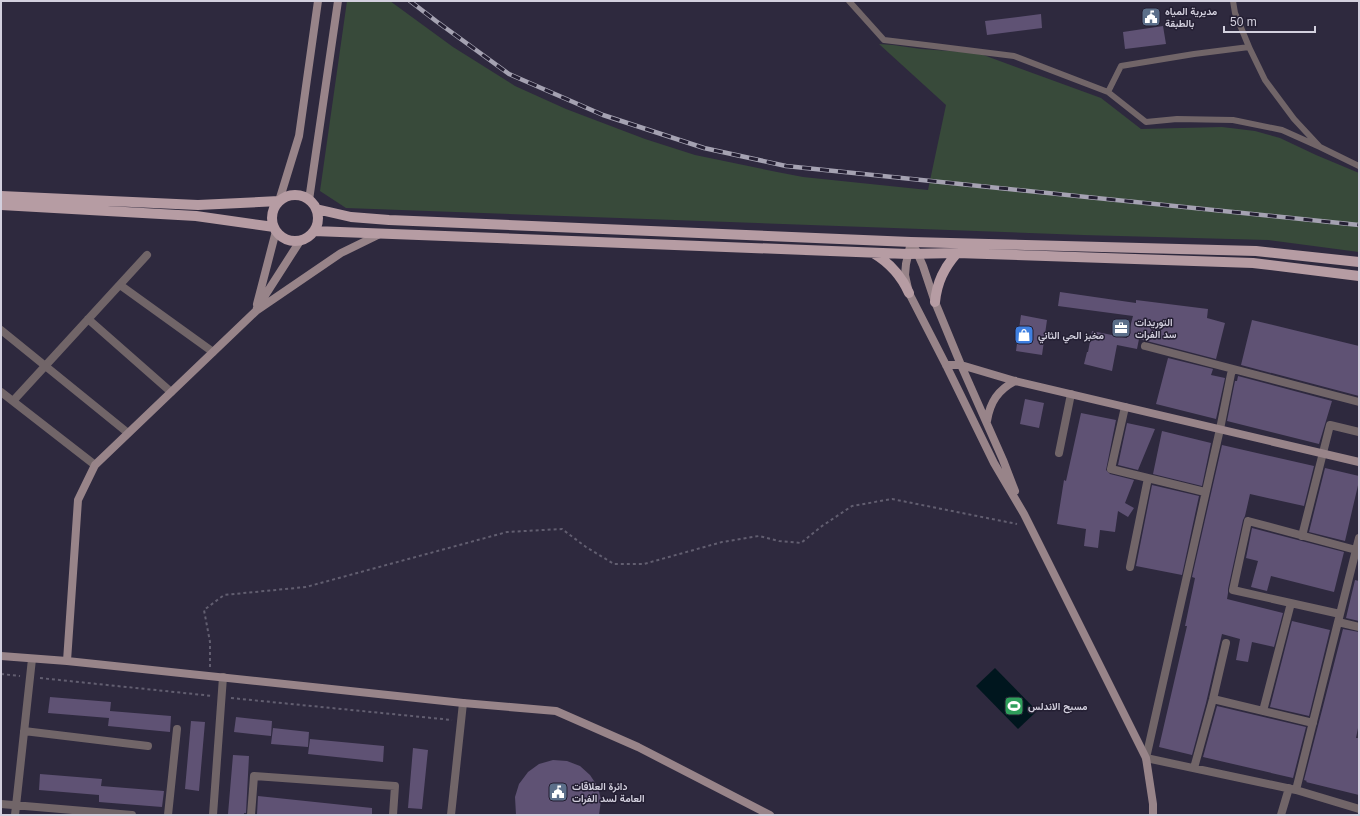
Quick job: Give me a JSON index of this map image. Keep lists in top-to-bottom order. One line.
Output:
{"places":{"public building":["مديرية المياه بالطبقة","دائرة العلاقات العامة لسد الفرات"],"office":["التوريدات سد الفرات"],"shop":["مخبز الحي الثاني"],"sports":["مسبح الاندلس"]},"scale_bar":"50 m"}
